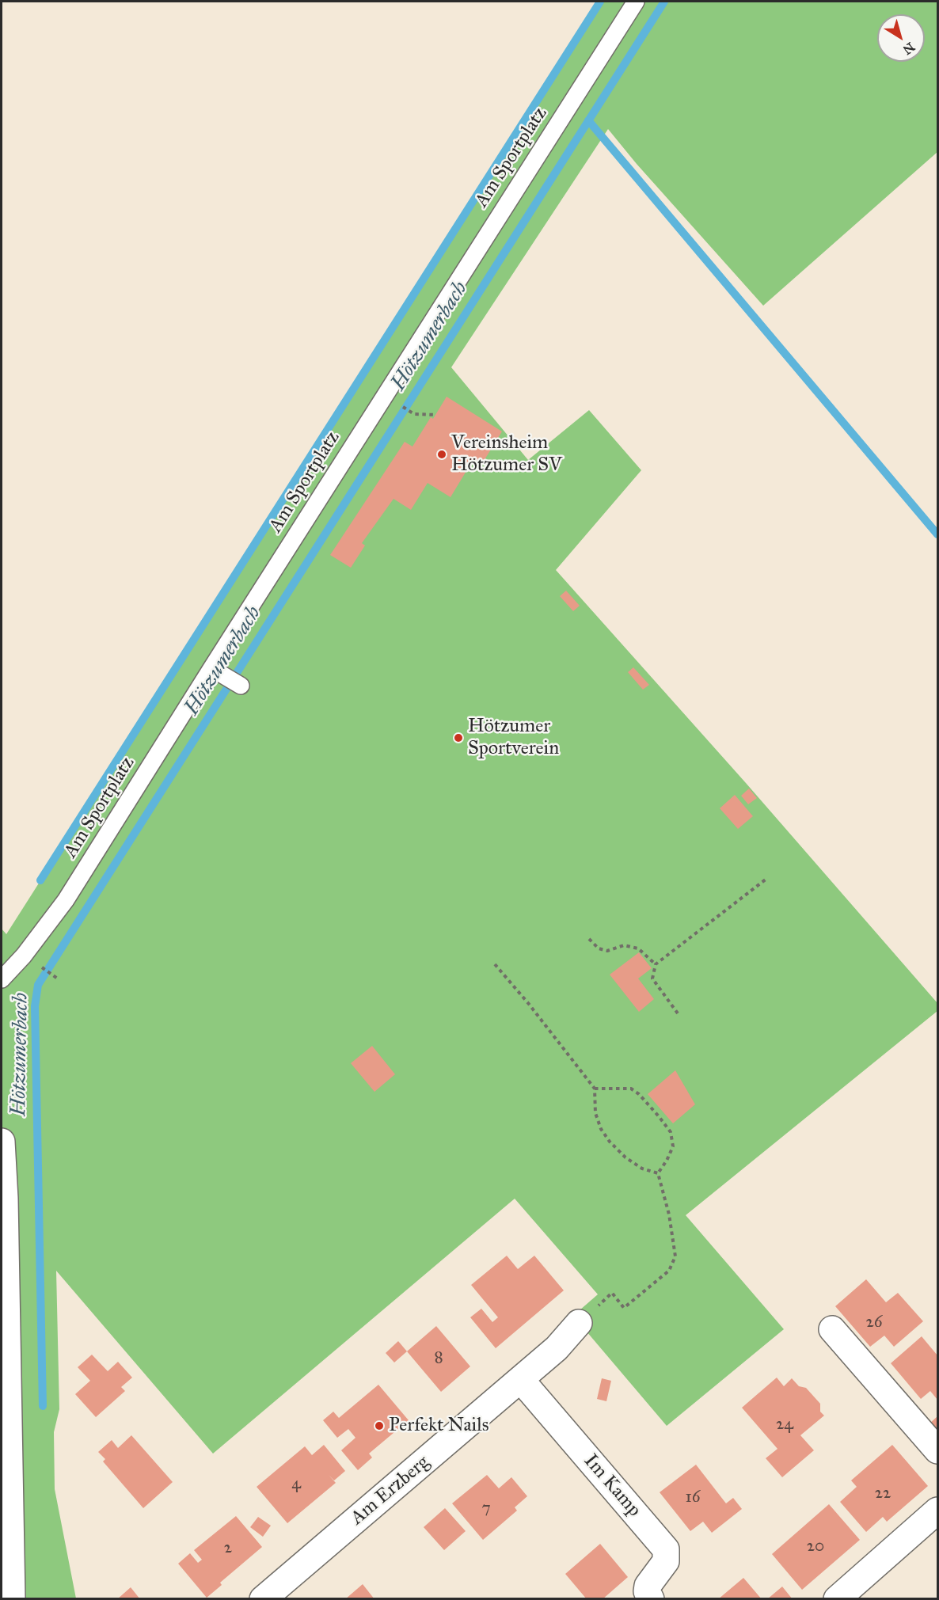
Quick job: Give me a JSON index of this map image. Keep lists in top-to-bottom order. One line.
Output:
{"streets":{"street":["Im Kamp","Am Erzberg"],"lane":["Am Sportplatz"]},"crossings":[["Im Kamp","Am Erzberg"]],"water":["Hötzumerbach"],"places":["Vereinsheim Hötzumer SV","Hötzumer Sportverein","Perfekt Nails"],"house_numbers":["26","8","24","4","22","16","7","20","2"],"north":"bottom right"}
